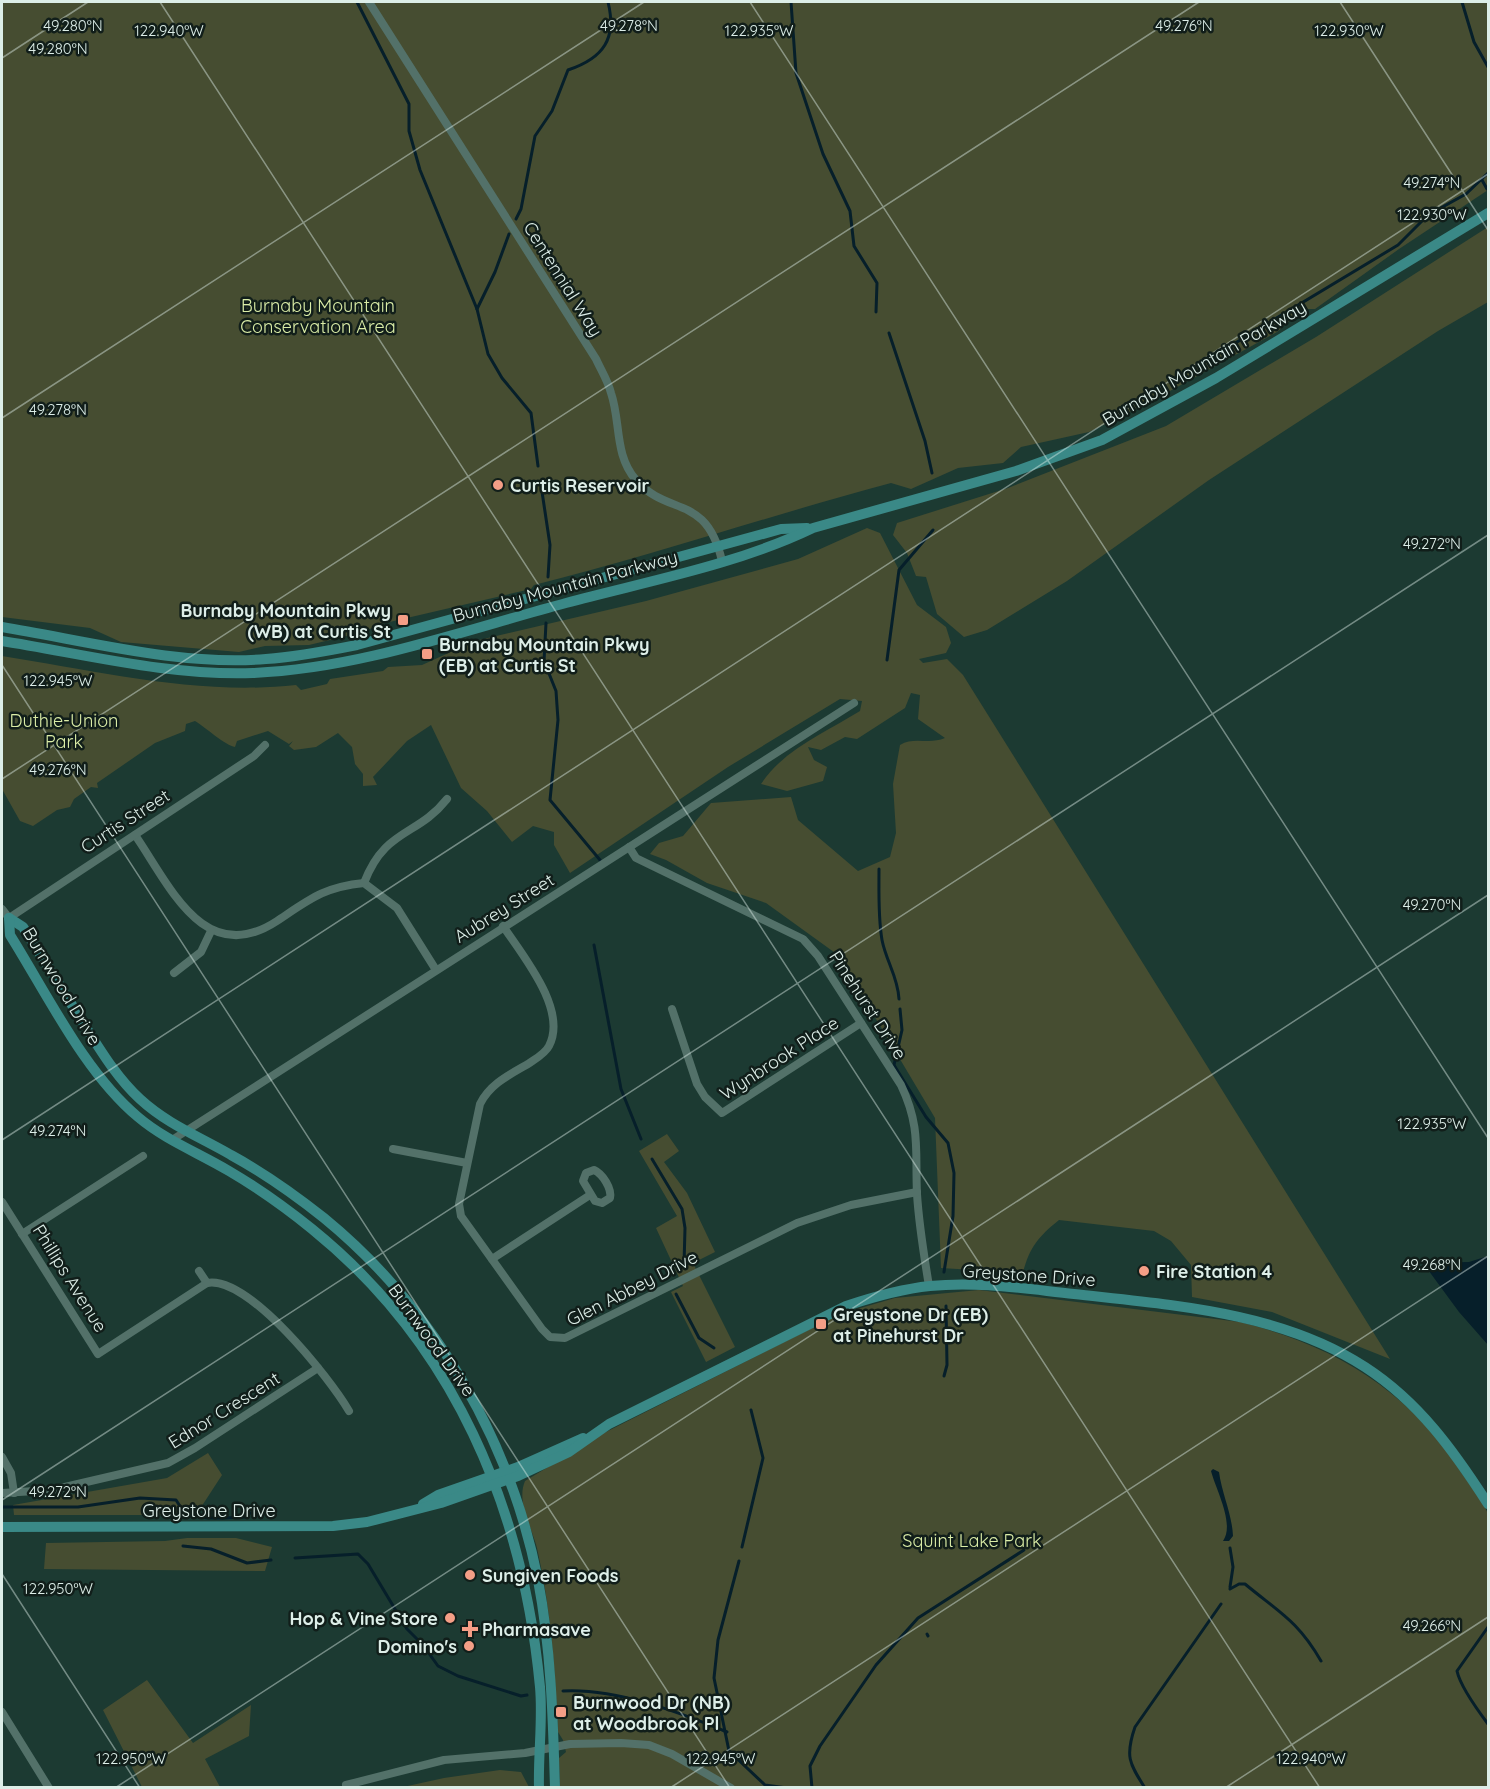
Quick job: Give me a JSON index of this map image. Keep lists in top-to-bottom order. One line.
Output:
{"streets":{"street":["Centennial Way","Burnaby Mountain Parkway","Curtis Street","Aubrey Street","Burnwood Drive","Pinehurst Drive","Wynbrook Place","Greystone Drive","Phillips Avenue","Glen Abbey Drive","Ednor Crescent"]},"crossings":[["Centennial Way","Burnaby Mountain Parkway"],["Curtis Street","Burnwood Drive"],["Aubrey Street","Burnwood Drive"],["Aubrey Street","Pinehurst Drive"],["Aubrey Street","Glen Abbey Drive"],["Burnwood Drive","Greystone Drive"],["Pinehurst Drive","Wynbrook Place"],["Pinehurst Drive","Greystone Drive"],["Pinehurst Drive","Glen Abbey Drive"]],"parks":["Burnaby Mountain Conservation Area","Duthie-Union Park","Squint Lake Park"],"places":{"other":["Curtis Reservoir","Fire Station 4","Sungiven Foods","Hop & Vine Store","Domino's"],"transit":["Burnaby Mountain Pkwy (WB) at Curtis St","Burnaby Mountain Pkwy (EB) at Curtis St","Greystone Dr (EB) at Pinehurst Dr","Burnwood Dr (NB) at Woodbrook Pl"],"health":["Pharmasave"]},"coordinates":["49.280°N","49.278°N","49.276°N","122.940°W","122.935°W","122.930°W","49.274°N","49.272°N","122.945°W","49.270°N","49.268°N","122.950°W","49.266°N"]}
